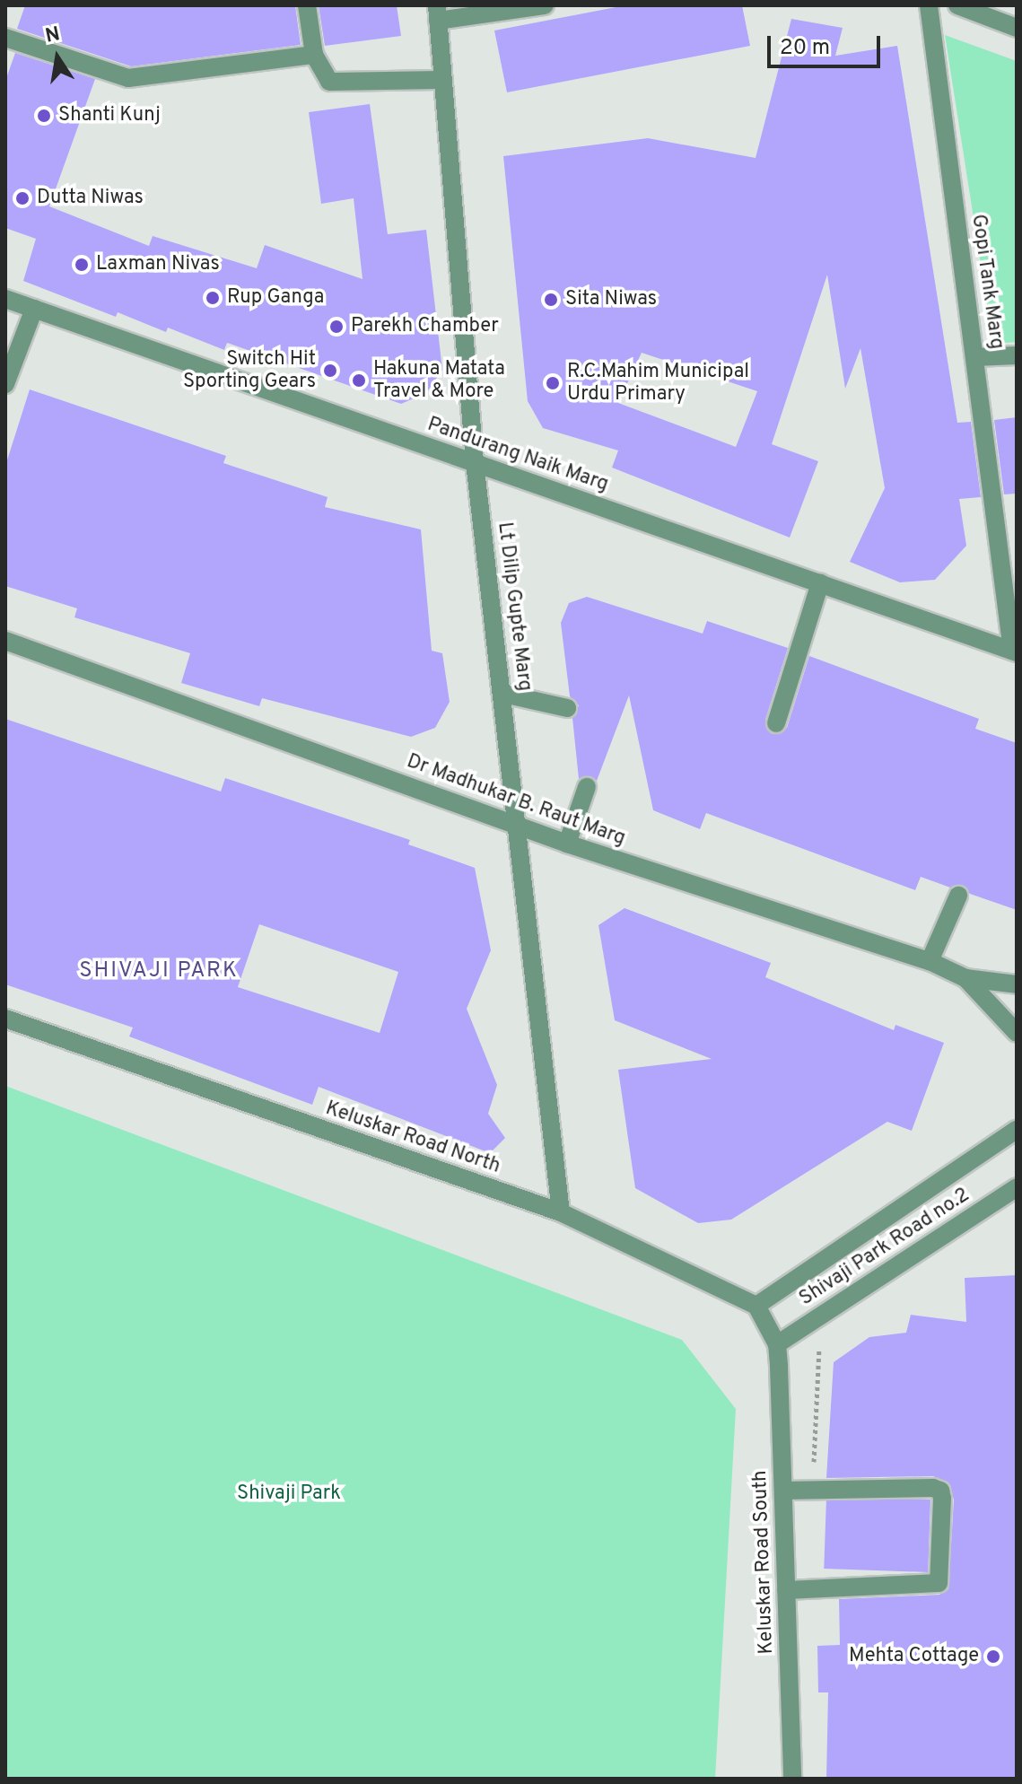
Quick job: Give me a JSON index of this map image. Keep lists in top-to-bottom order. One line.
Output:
{"streets":{"street":["Gopi Tank Marg","Pandurang Naik Marg","Lt Dilip Gupte Marg","Dr Madhukar B. Raut Marg","Keluskar Road North","Shivaji Park Road no.2","Keluskar Road South"]},"crossings":[["Gopi Tank Marg","Pandurang Naik Marg"],["Pandurang Naik Marg","Lt Dilip Gupte Marg"],["Lt Dilip Gupte Marg","Dr Madhukar B. Raut Marg"],["Lt Dilip Gupte Marg","Keluskar Road North"],["Shivaji Park Road no.2","Keluskar Road South"]],"districts":["SHIVAJI PARK"],"parks":["Shivaji Park"],"places":["Shanti Kunj","Dutta Niwas","Laxman Nivas","Rup Ganga","Sita Niwas","Parekh Chamber","Switch Hit Sporting Gears","Hakuna Matata Travel & More","R.C.Mahim Municipal Urdu Primary","Mehta Cottage"],"scale_bar":"20 m","north":"top"}
